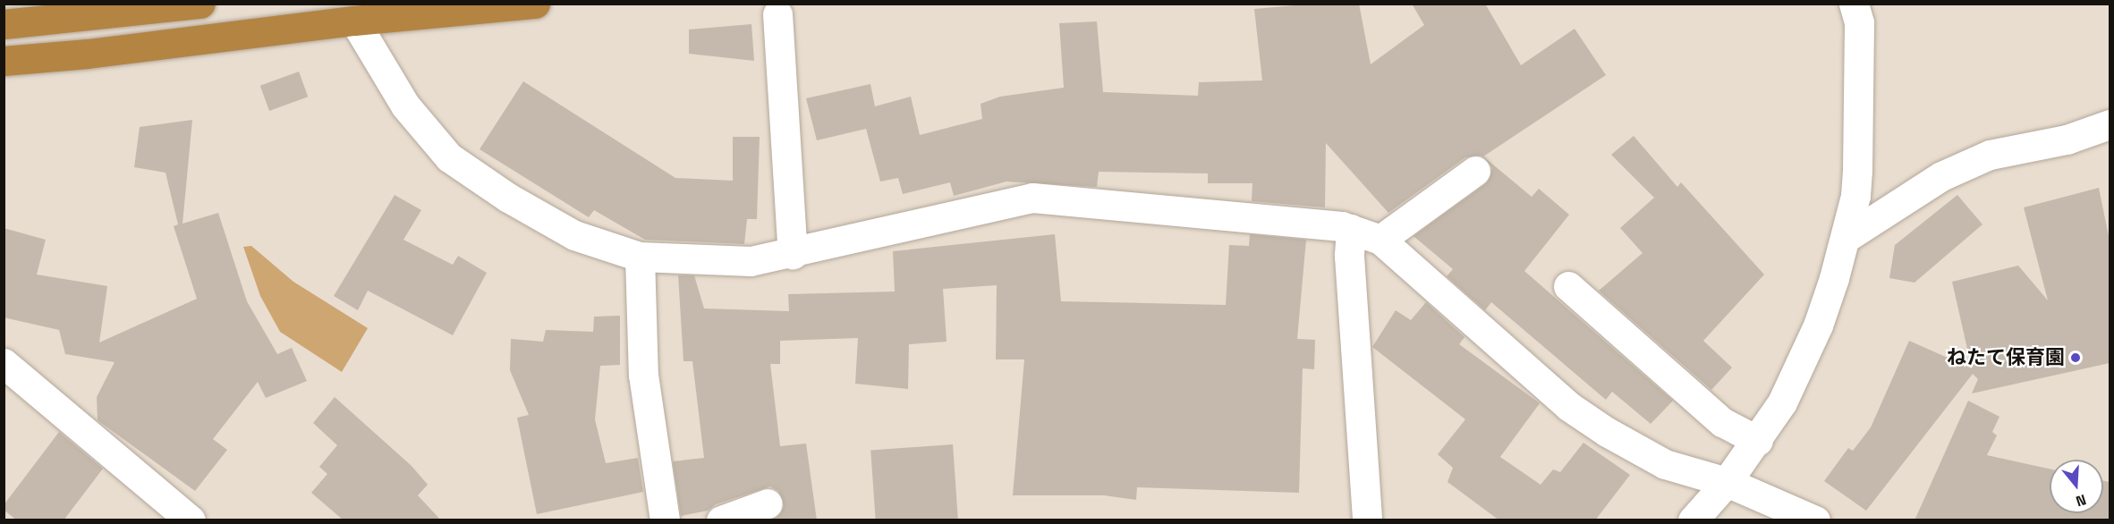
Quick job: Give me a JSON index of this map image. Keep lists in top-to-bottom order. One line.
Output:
{"places":["ねたて保育園"],"north":"bottom"}
